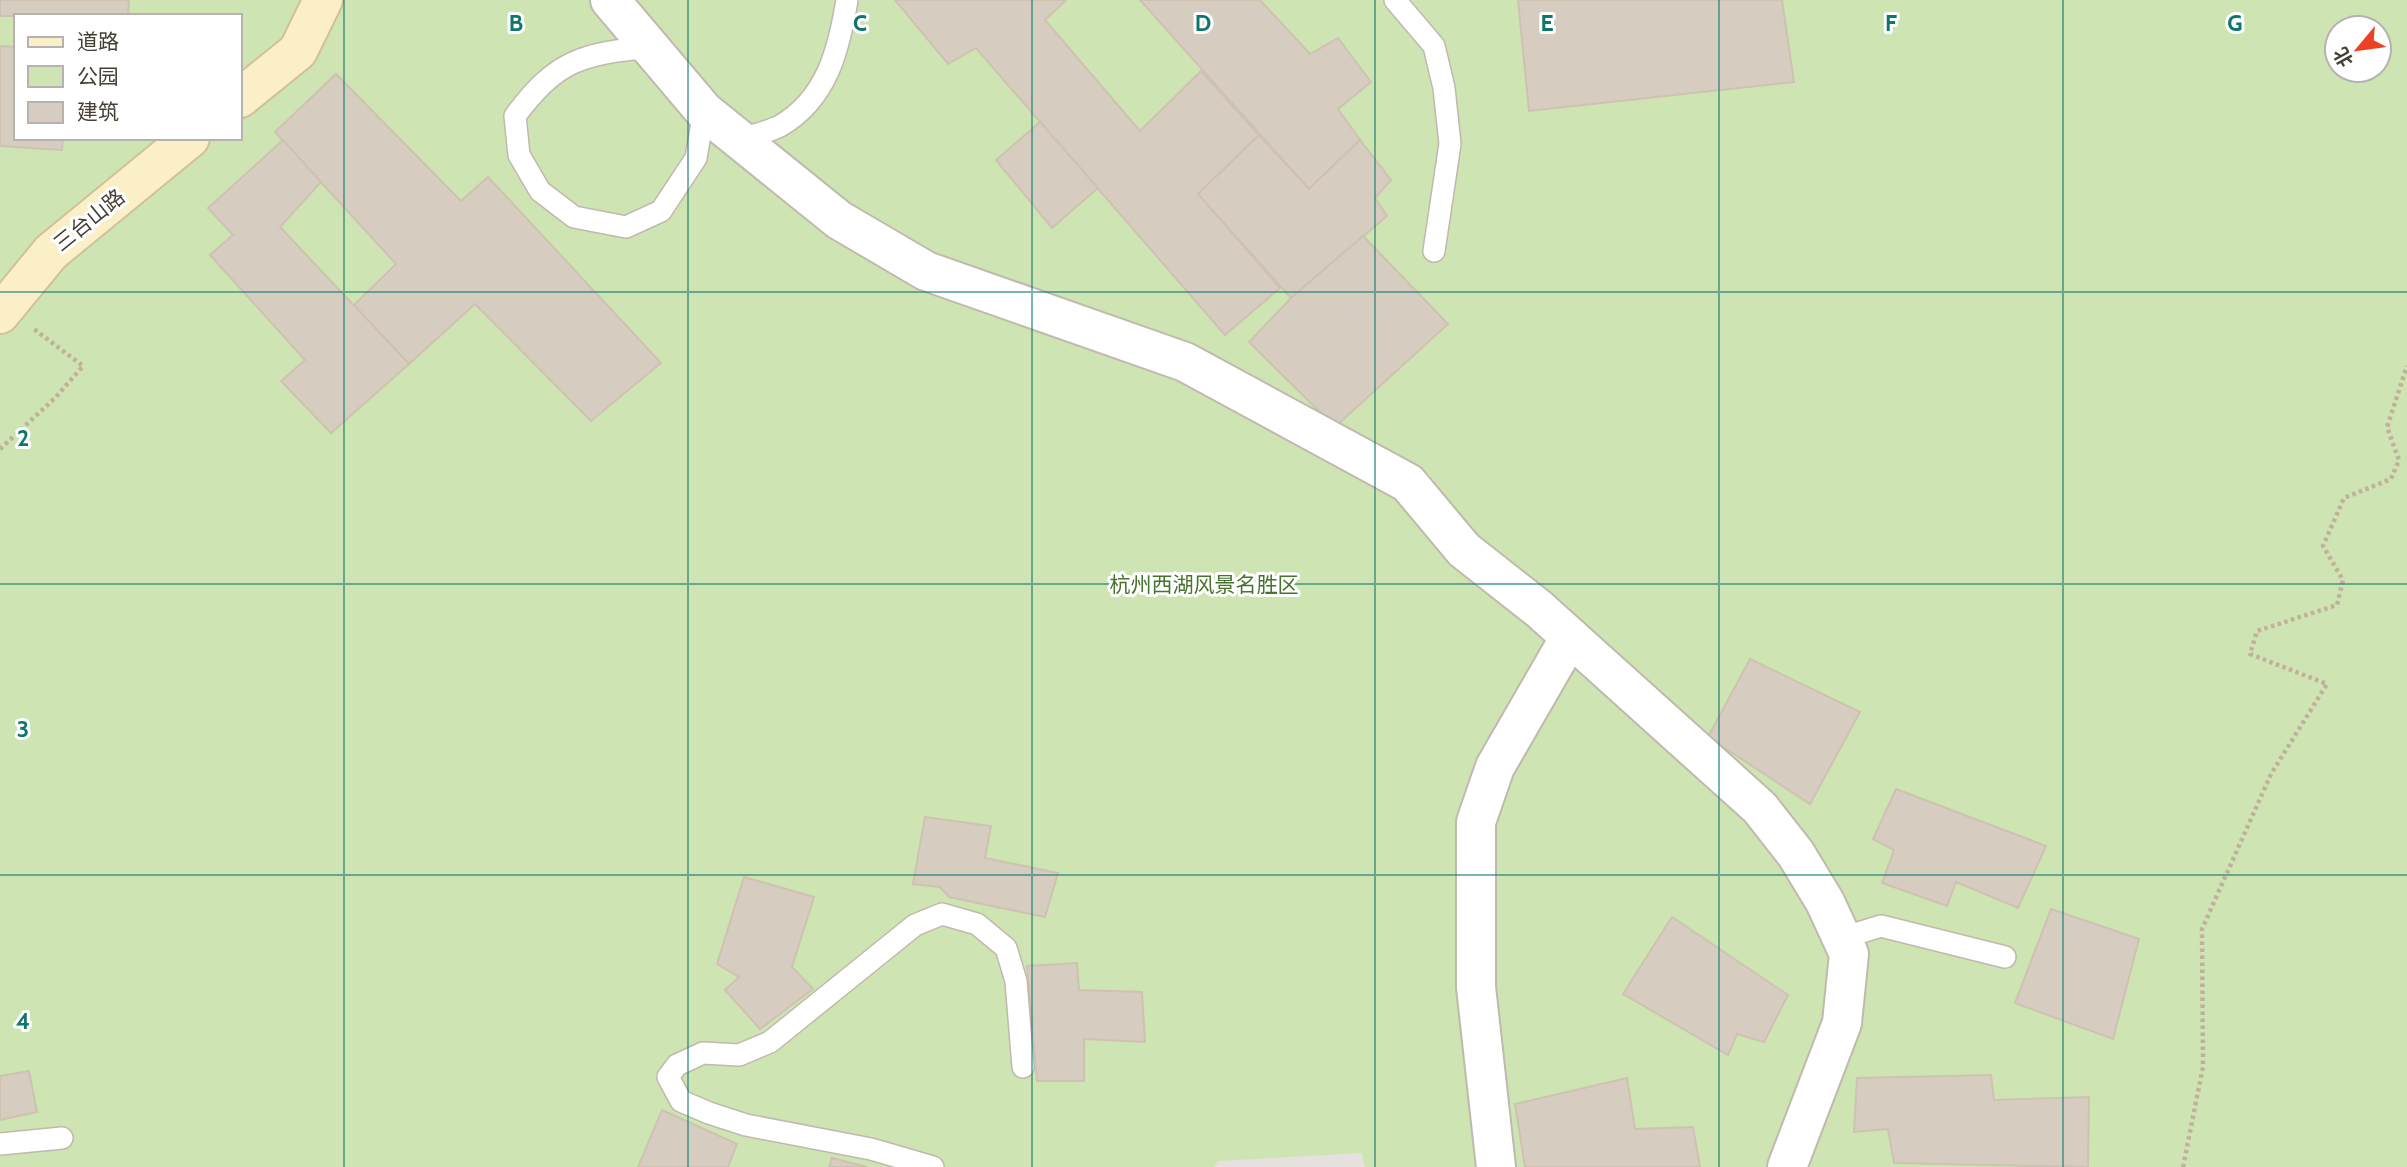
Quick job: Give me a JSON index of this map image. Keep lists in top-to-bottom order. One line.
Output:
{"streets":{"street":["三台山路"]},"parks":["杭州西湖风景名胜区"],"legend":["道路","公园","建筑"],"north":"bottom left","grid":{"columns":["B","C","D","E","F","G"],"rows":["2","3","4"]}}
